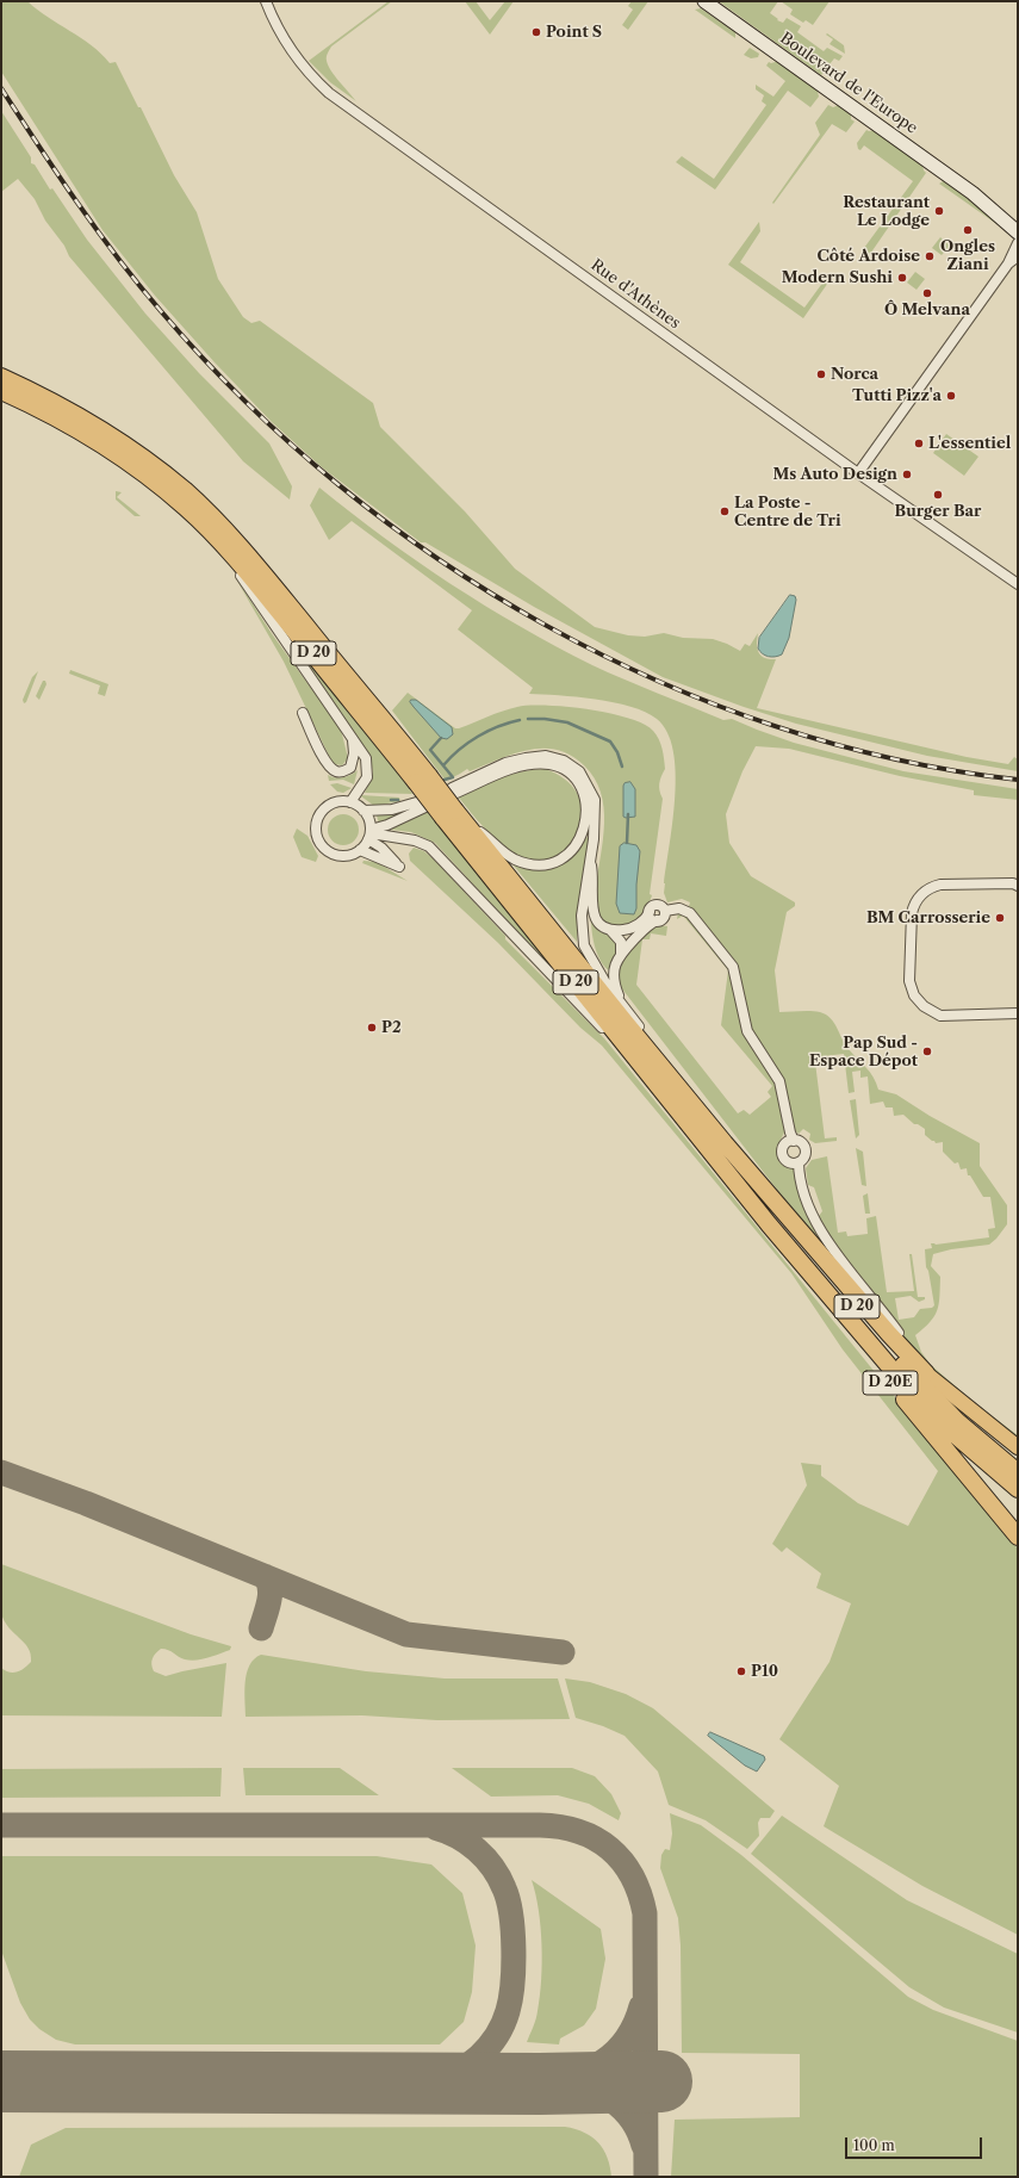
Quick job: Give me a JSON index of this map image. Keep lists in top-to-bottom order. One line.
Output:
{"streets":{"highway":["D 20","D 20E"],"street":["Boulevard de l'Europe","Rue d'Athènes"]},"crossings":[["D 20","D 20E"]],"places":["Point S","Restaurant Le Lodge","Ongles Ziani","Côté Ardoise","Modern Sushi","Ô Melvana","Norca","Tutti Pizz'a","L'essentiel","Ms Auto Design","Burger Bar","La Poste - Centre de Tri","BM Carrosserie","P2","Pap Sud - Espace Dépot","P10"],"scale_bar":"100 m"}
